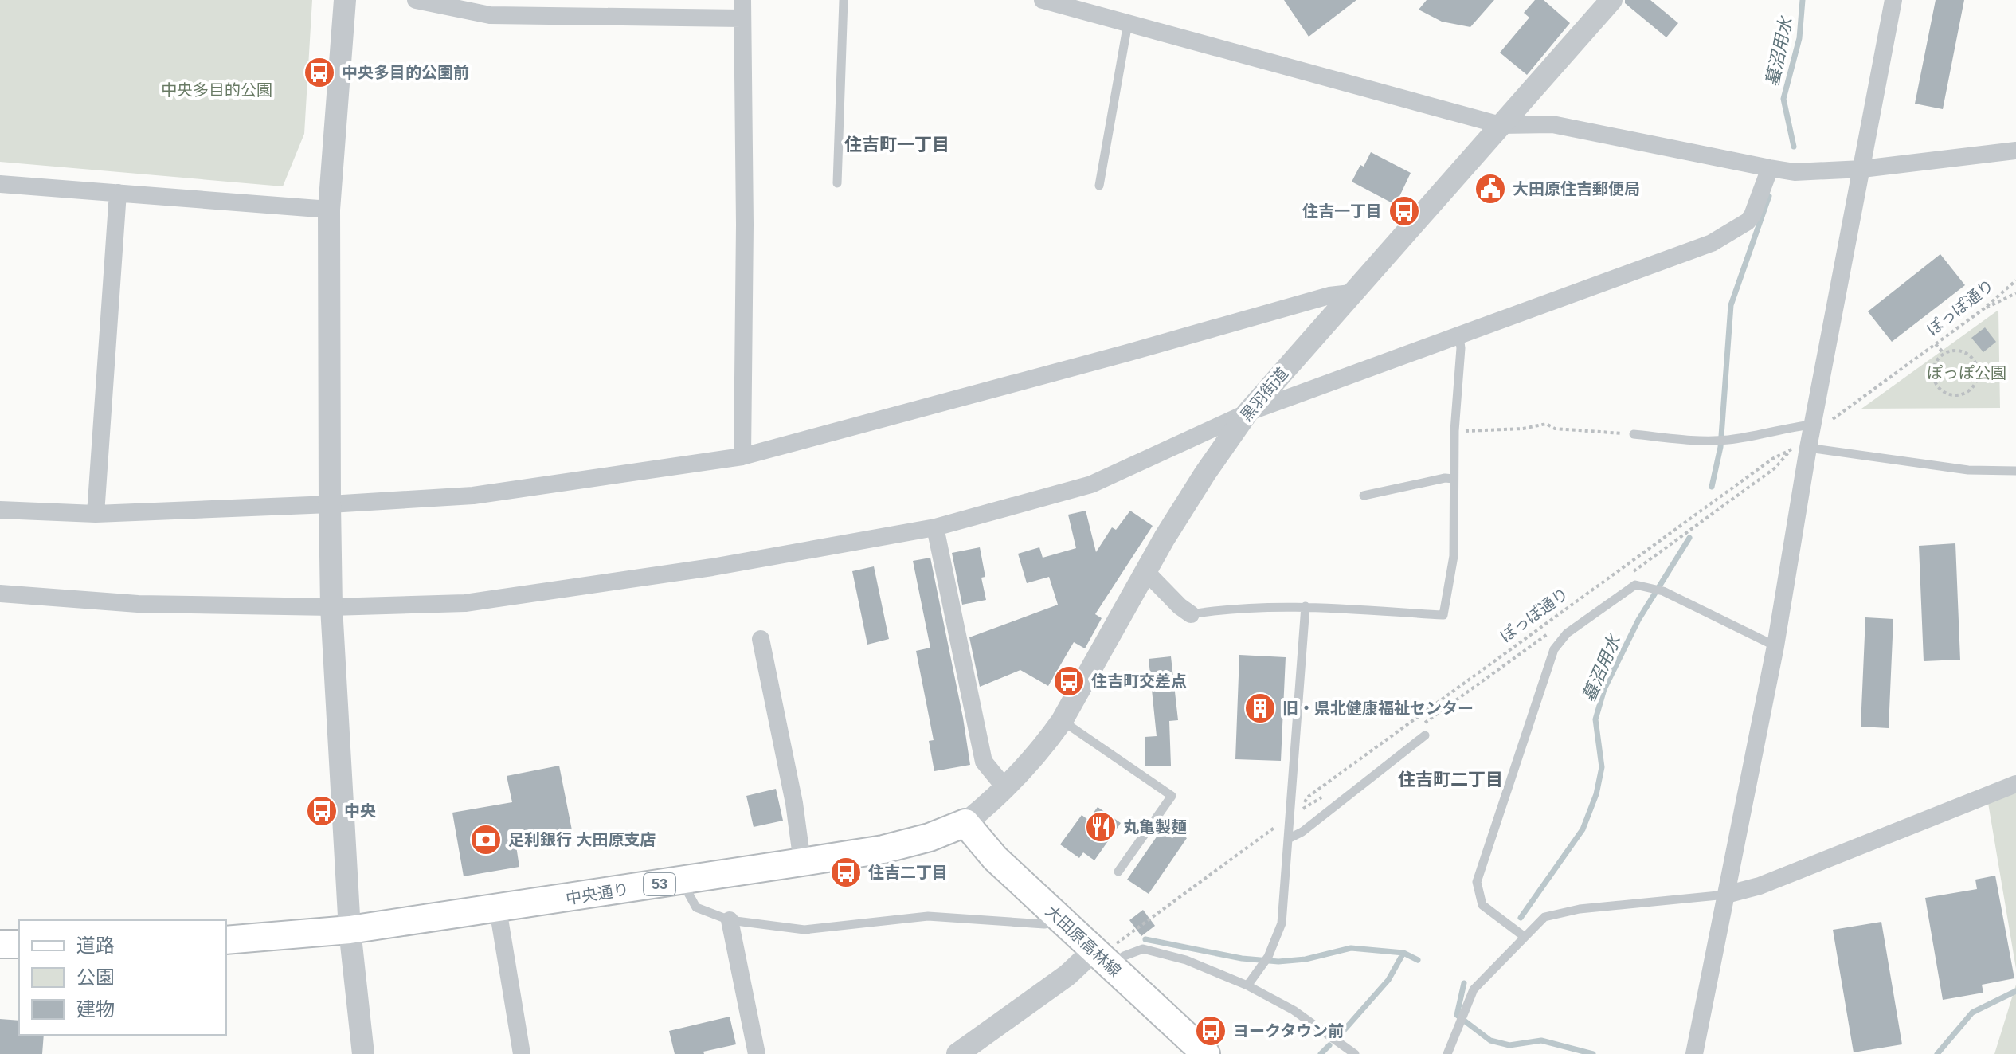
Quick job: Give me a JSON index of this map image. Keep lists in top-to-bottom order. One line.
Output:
{"streets":{"main road":["53","中央通り","大田原高林線"],"street":["黒羽街道"],"path":["ぽっぽ通り"]},"crossings":[["黒羽街道","中央通り"],["黒羽街道","大田原高林線"],["中央通り","大田原高林線"]],"districts":["住吉町一丁目","住吉町二丁目"],"water":["蟇沼用水"],"parks":["中央多目的公園","ぽっぽ公園"],"places":{"bus stop":["中央多目的公園前","住吉一丁目","住吉町交差点","中央","住吉二丁目","ヨークタウン前"],"public building":["大田原住吉郵便局"],"building":["旧・県北健康福祉センター"],"restaurant":["丸亀製麺"],"bank":["足利銀行 大田原支店"]},"legend":["道路","公園","建物"]}
